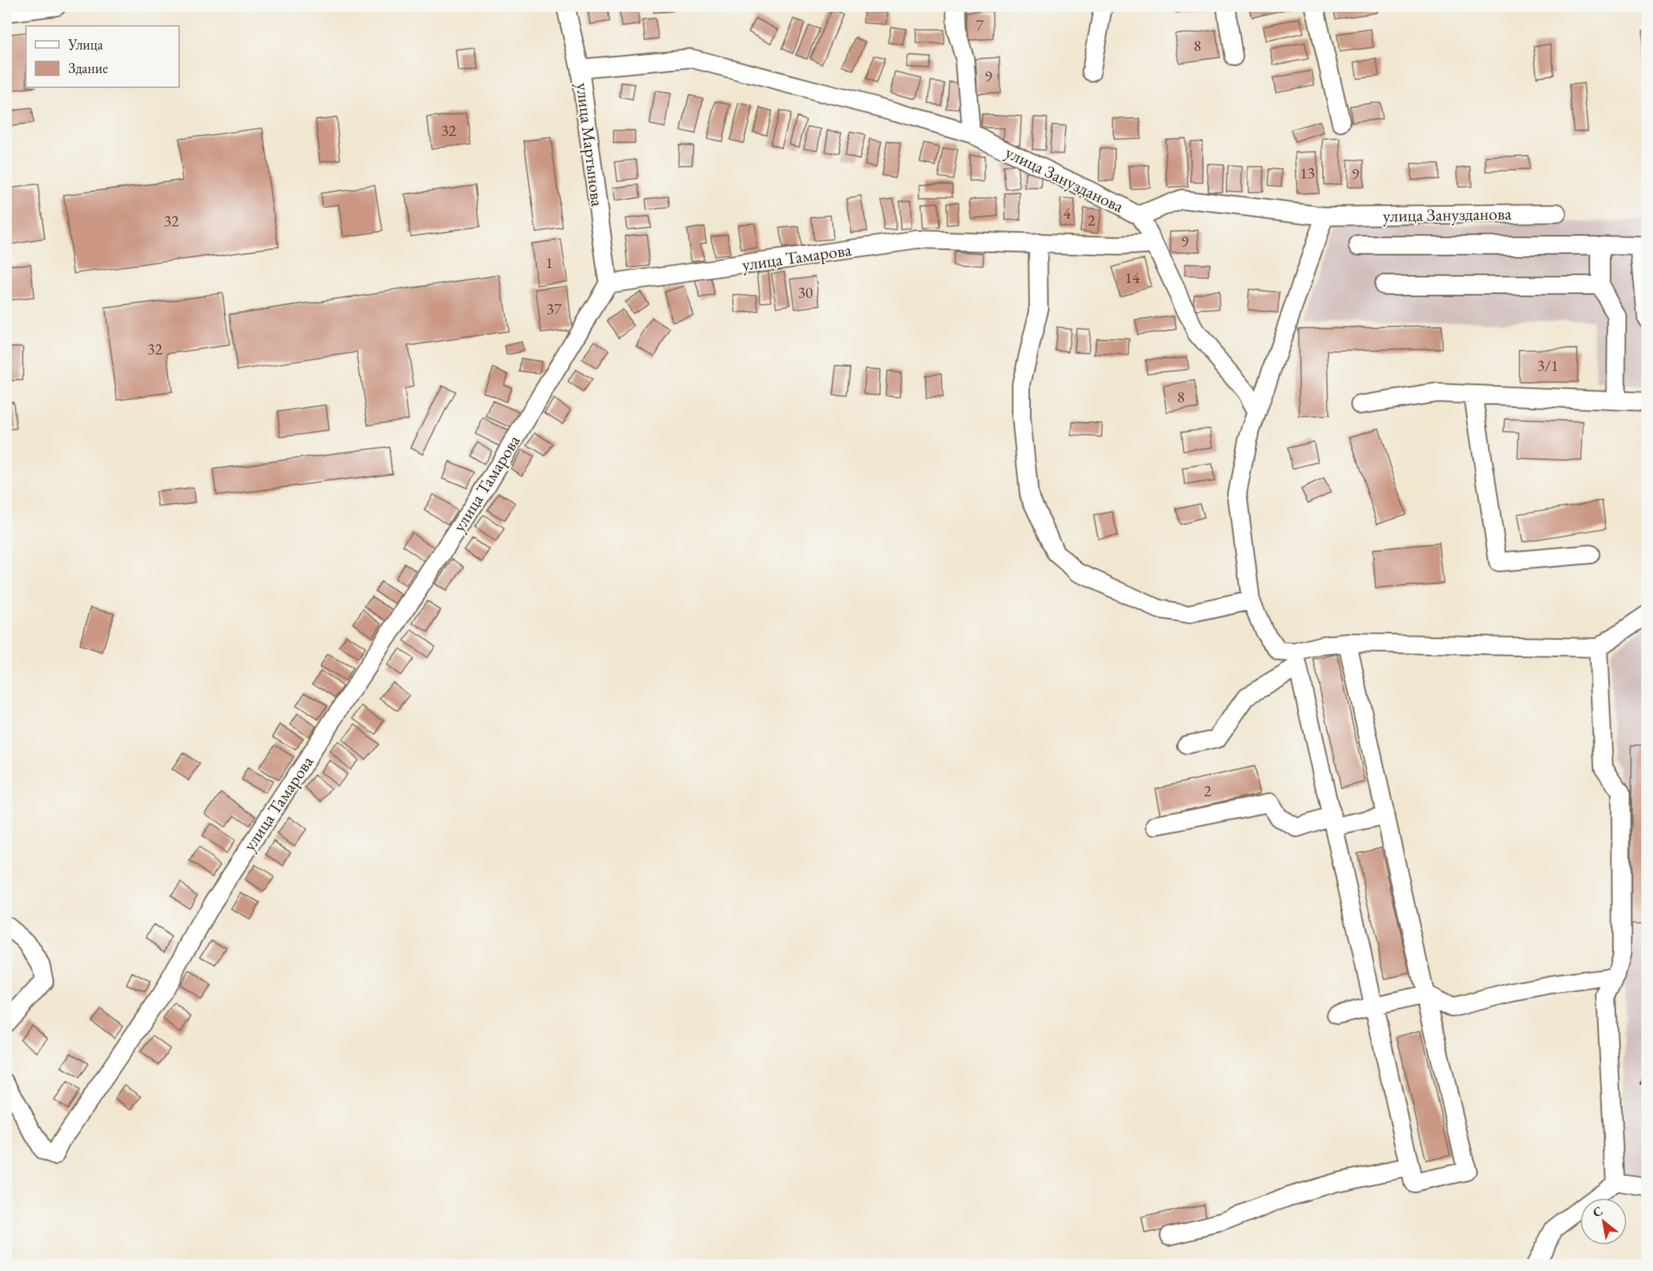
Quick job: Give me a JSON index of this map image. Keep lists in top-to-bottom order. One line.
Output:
{"streets":{"street":["улица Мартынова","улица Занузданова","улица Тамарова"]},"crossings":[["улица Мартынова","улица Занузданова"],["улица Мартынова","улица Тамарова"]],"house_numbers":["7","8","9","32","13","9","4","2","32","9","1","14","30","37","32","3/1","8","2"],"legend":["Улица","Здание"],"north":"top left"}
